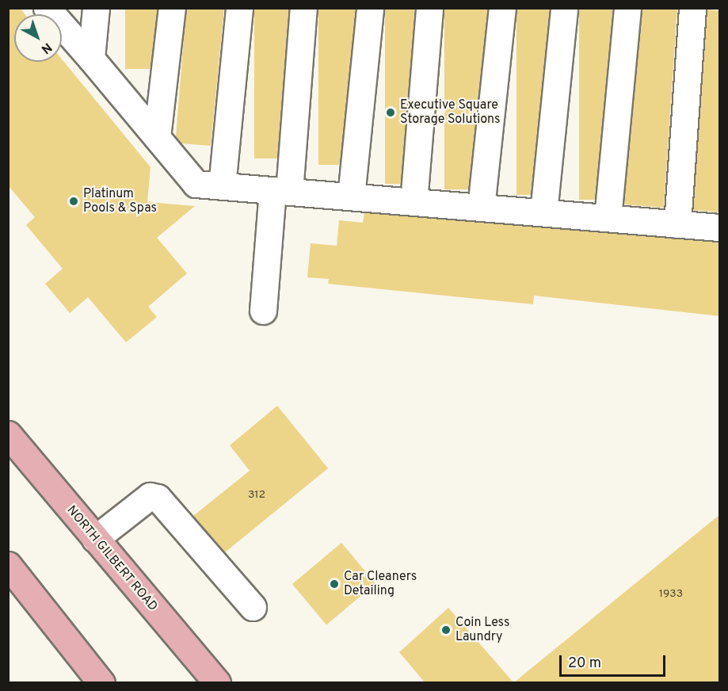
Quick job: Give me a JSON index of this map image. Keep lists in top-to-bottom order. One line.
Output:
{"streets":{"main road":["NORTH GILBERT ROAD"]},"places":["Executive Square Storage Solutions","Platinum Pools & Spas","Car Cleaners Detailing","Coin Less Laundry"],"house_numbers":["312","1933"],"scale_bar":"20 m","north":"bottom right"}
